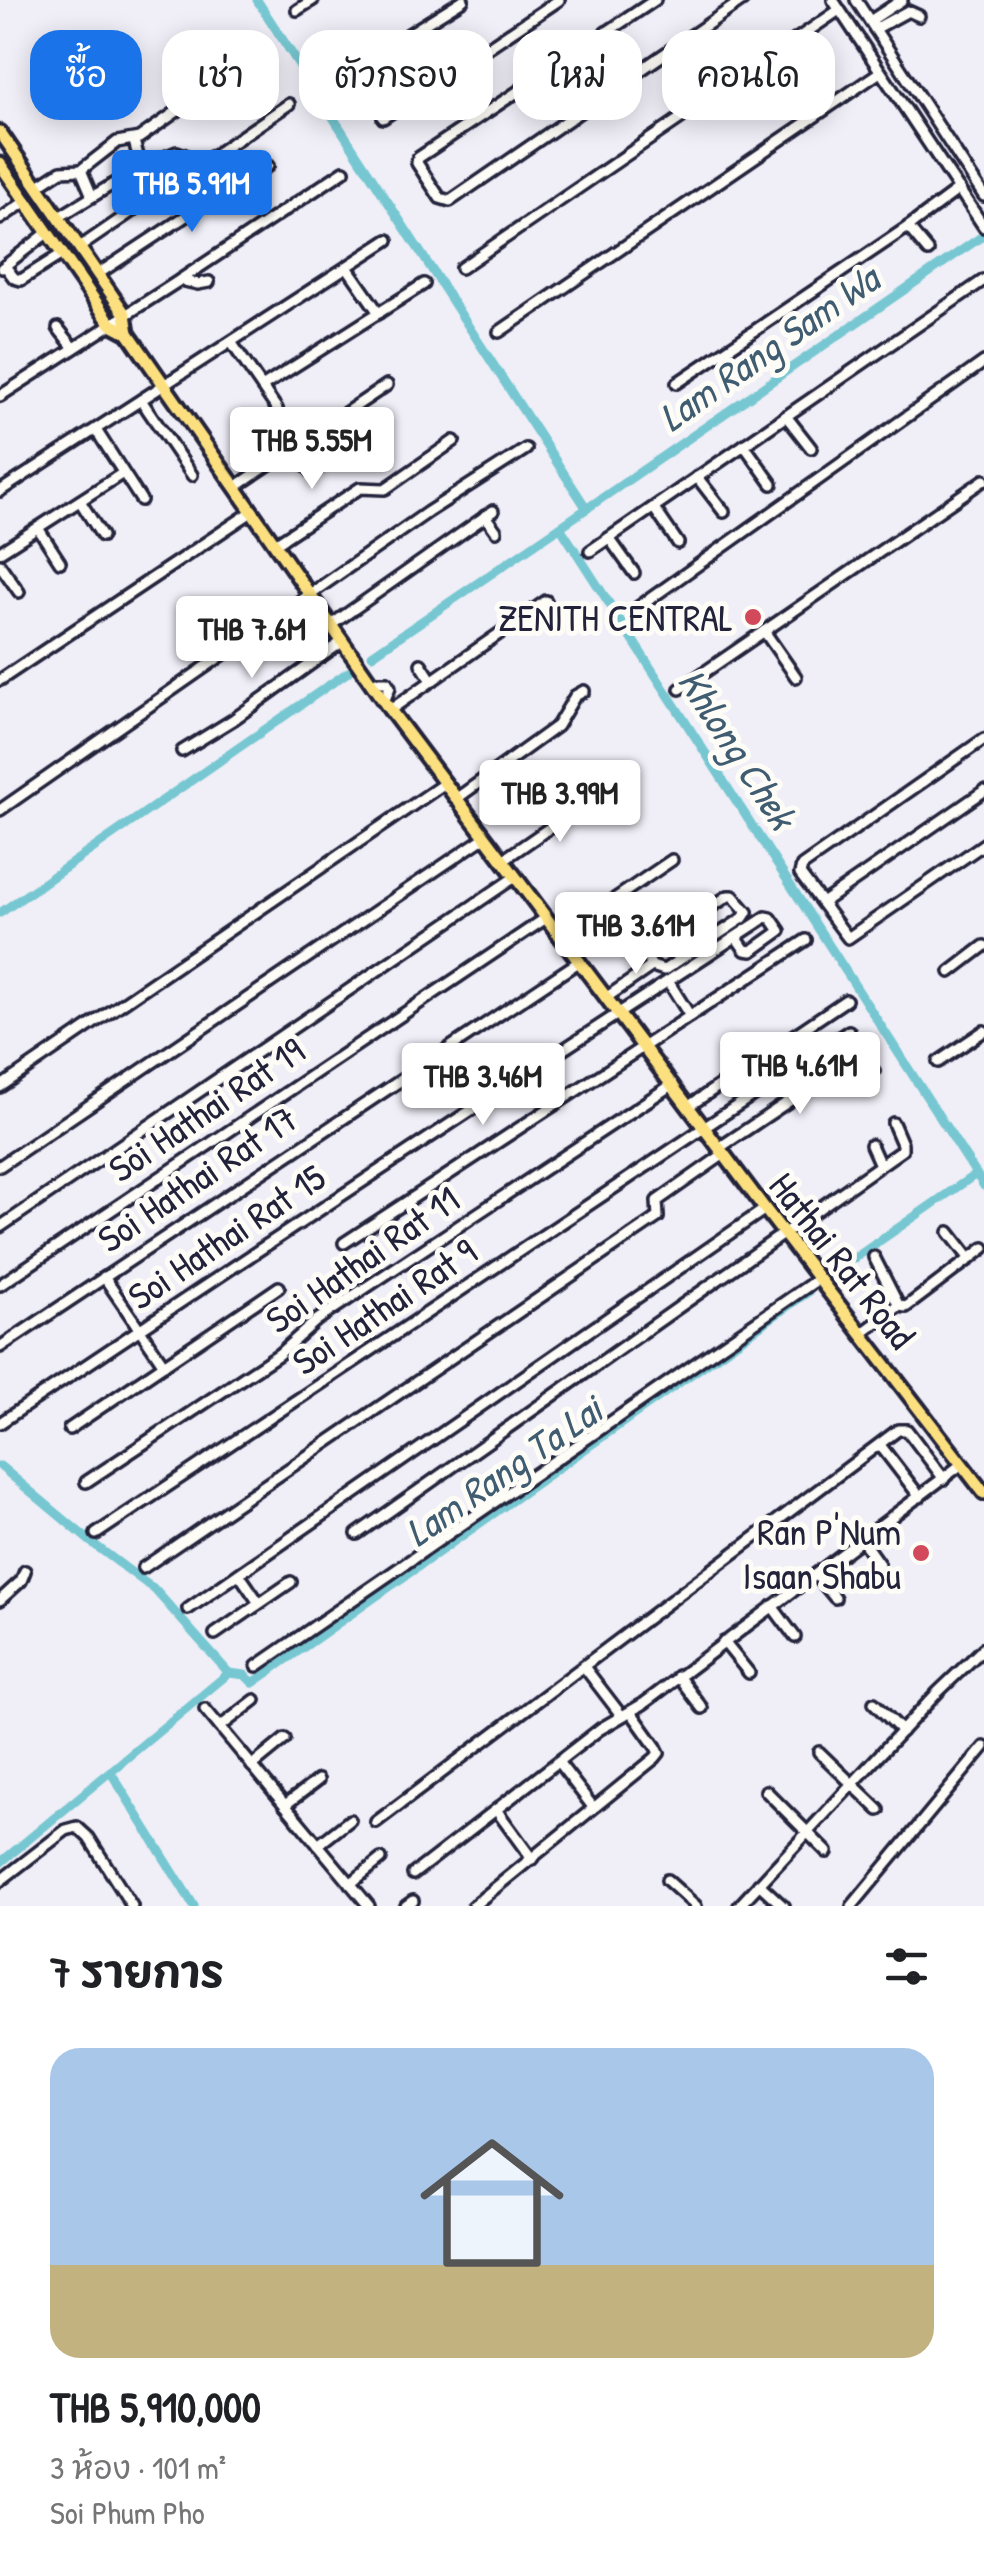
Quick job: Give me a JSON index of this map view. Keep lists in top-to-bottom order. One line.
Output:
{"streets":{"main road":["Hathai Rat Road"],"street":["Soi Hathai Rat 19","Soi Hathai Rat 17","Soi Hathai Rat 15","Soi Hathai Rat 11","Soi Hathai Rat 9"]},"crossings":[["Soi Hathai Rat 19","Hathai Rat Road"],["Soi Hathai Rat 17","Hathai Rat Road"],["Soi Hathai Rat 15","Hathai Rat Road"],["Soi Hathai Rat 11","Hathai Rat Road"],["Hathai Rat Road","Soi Hathai Rat 9"]],"water":["Lam Rang Sam Wa","Khlong Chek","Lam Rang Ta Lai"],"places":["ZENITH CENTRAL","Ran P'Num Isaan Shabu"],"page":{"chip":["ซื้อ","เช่า","ตัวกรอง","ใหม่","คอนโด"],"price":["THB 5.91M","THB 5.55M","THB 7.6M","THB 3.99M","THB 3.61M","THB 4.61M","THB 3.46M"],"heading":"7 รายการ","list":[{"name":"THB 5,910,000","note":"3 ห้อง · 101 m² · Soi Phum Pho"}]}}
